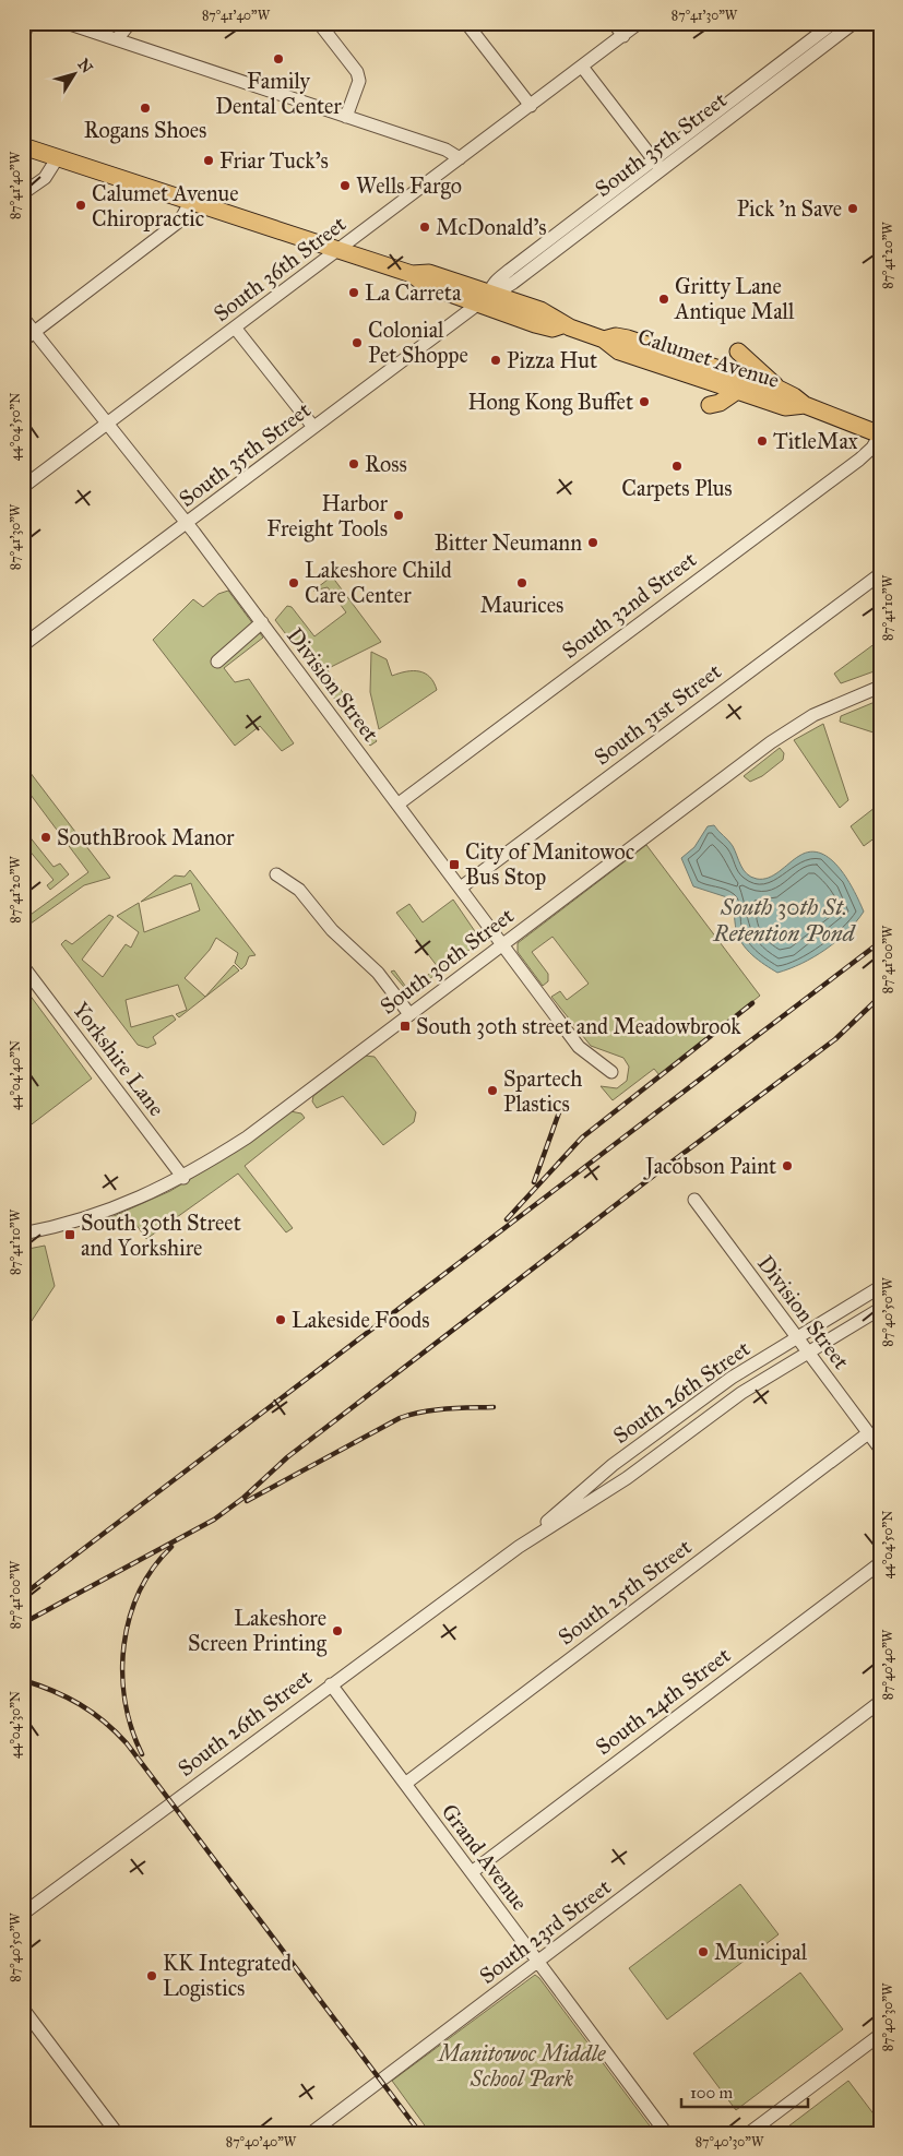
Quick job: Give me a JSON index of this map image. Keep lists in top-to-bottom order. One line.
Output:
{"streets":{"main road":["Calumet Avenue"],"street":["South 35th Street","South 36th Street","South 32nd Street","Division Street","South 31st Street","South 30th Street","Yorkshire Lane","South 26th Street","South 25th Street","South 24th Street","Grand Avenue","South 23rd Street"]},"crossings":[["South 35th Street","Calumet Avenue"],["South 35th Street","Division Street"],["South 36th Street","Calumet Avenue"],["South 36th Street","Division Street"],["Calumet Avenue","South 32nd Street"],["South 32nd Street","Division Street"],["Division Street","South 31st Street"],["Division Street","South 30th Street"],["Division Street","South 26th Street"],["Division Street","South 25th Street"],["South 30th Street","Yorkshire Lane"],["South 26th Street","Grand Avenue"],["South 25th Street","Grand Avenue"],["South 24th Street","Grand Avenue"],["Grand Avenue","South 23rd Street"]],"water":["South 30th St. Retention Pond"],"parks":["Manitowoc Middle School Park"],"places":{"other":["Family Dental Center","Rogans Shoes","Friar Tuck's","Wells Fargo","Calumet Avenue Chiropractic","Pick 'n Save","McDonald's","La Carreta","Gritty Lane Antique Mall","Colonial Pet Shoppe","Pizza Hut","Hong Kong Buffet","TitleMax","Ross","Carpets Plus","Harbor Freight Tools","Bitter Neumann","Lakeshore Child Care Center","Maurices","SouthBrook Manor","Spartech Plastics","Jacobson Paint","Lakeside Foods","Lakeshore Screen Printing","Municipal","KK Integrated Logistics"],"transit":["City of Manitowoc Bus Stop","South 30th street and Meadowbrook","South 30th Street and Yorkshire"]},"scale_bar":"100 m","north":"top right","coordinates":["87°41'40\"W","87°41'30\"W","87°41'20\"W","44°04'50\"N","87°41'10\"W","87°41'00\"W","44°04'40\"N","87°40'50\"W","87°40'40\"W","44°04'30\"N","87°40'30\"W"]}
